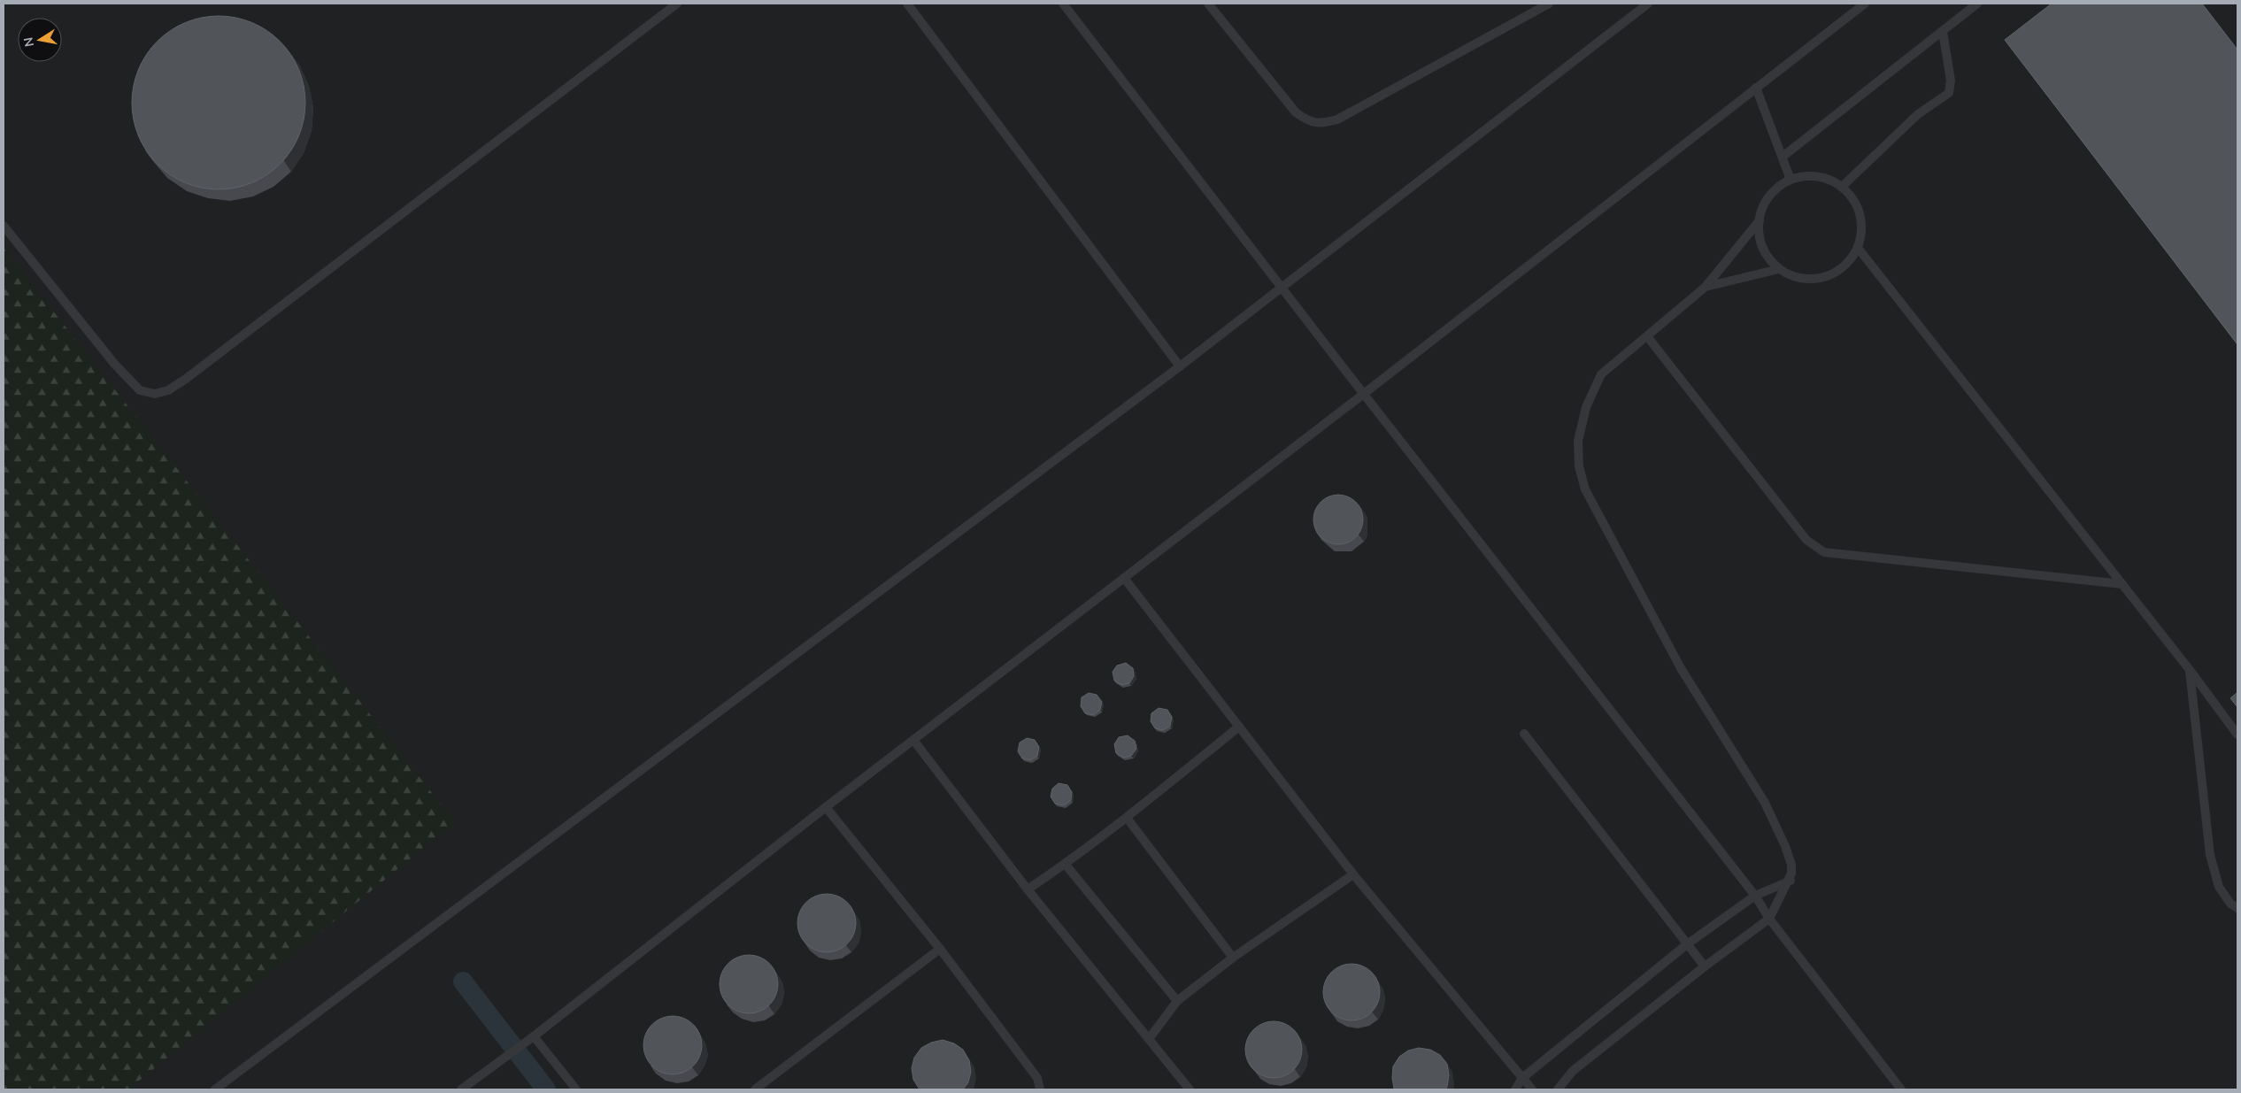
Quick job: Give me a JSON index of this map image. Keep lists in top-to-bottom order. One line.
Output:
{"north":"left"}
